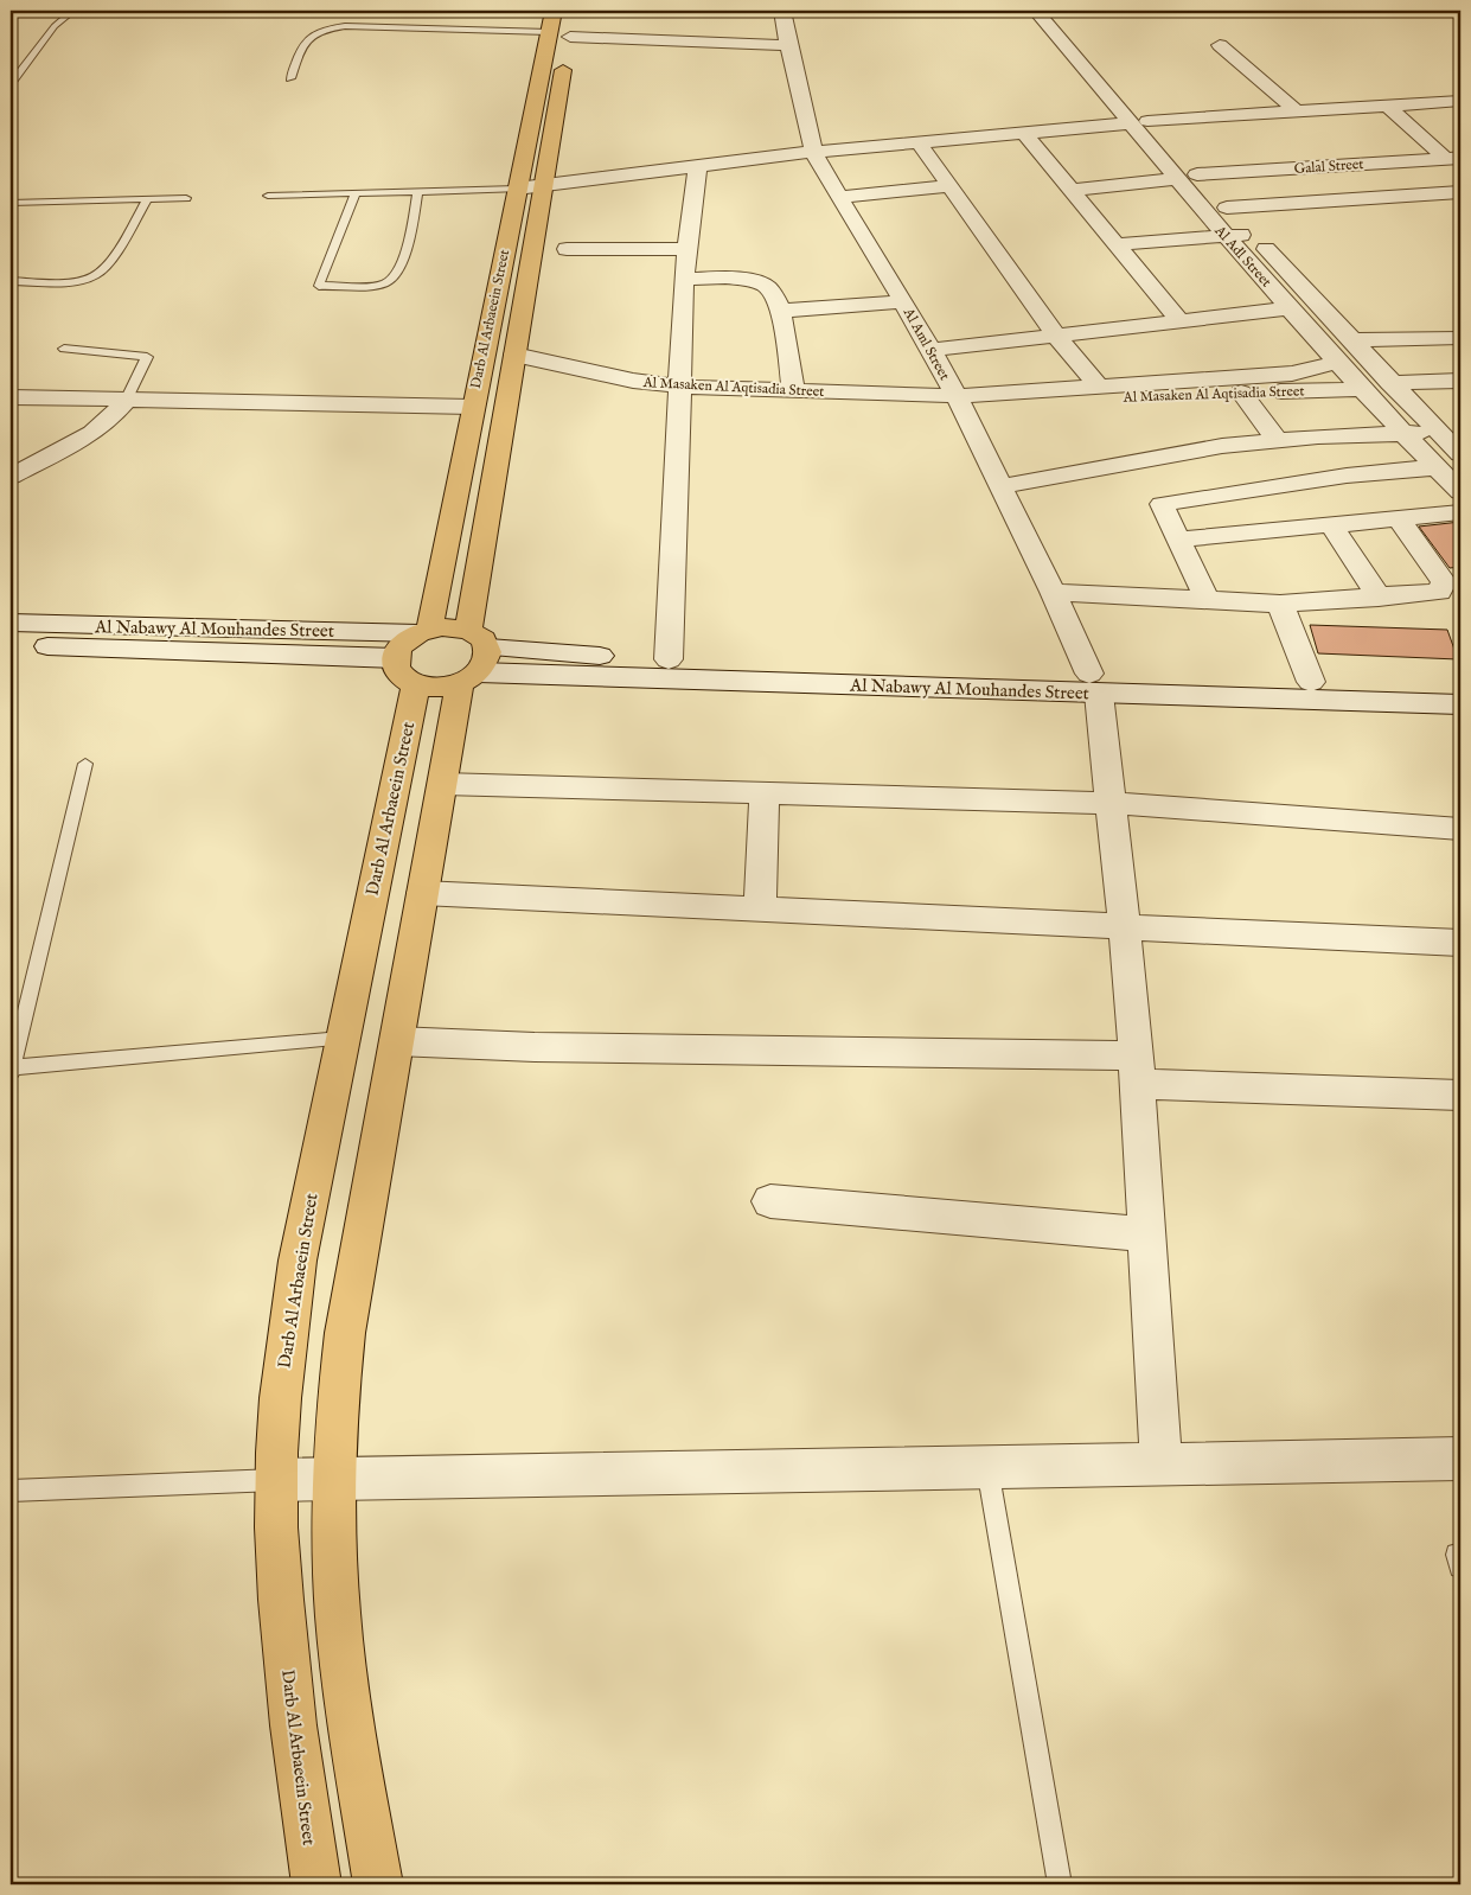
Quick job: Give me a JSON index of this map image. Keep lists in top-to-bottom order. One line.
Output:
{"streets":{"highway":["Darb Al Arbaeein Street"],"street":["Galal Street","Al Adl Street","Al Aml Street","Al Masaken Al Aqtisadia Street","Al Nabawy Al Mouhandes Street"]},"crossings":[["Galal Street","Al Adl Street"],["Al Adl Street","Al Masaken Al Aqtisadia Street"],["Darb Al Arbaeein Street","Al Masaken Al Aqtisadia Street"],["Darb Al Arbaeein Street","Al Nabawy Al Mouhandes Street"],["Al Aml Street","Al Masaken Al Aqtisadia Street"],["Al Aml Street","Al Nabawy Al Mouhandes Street"]]}
